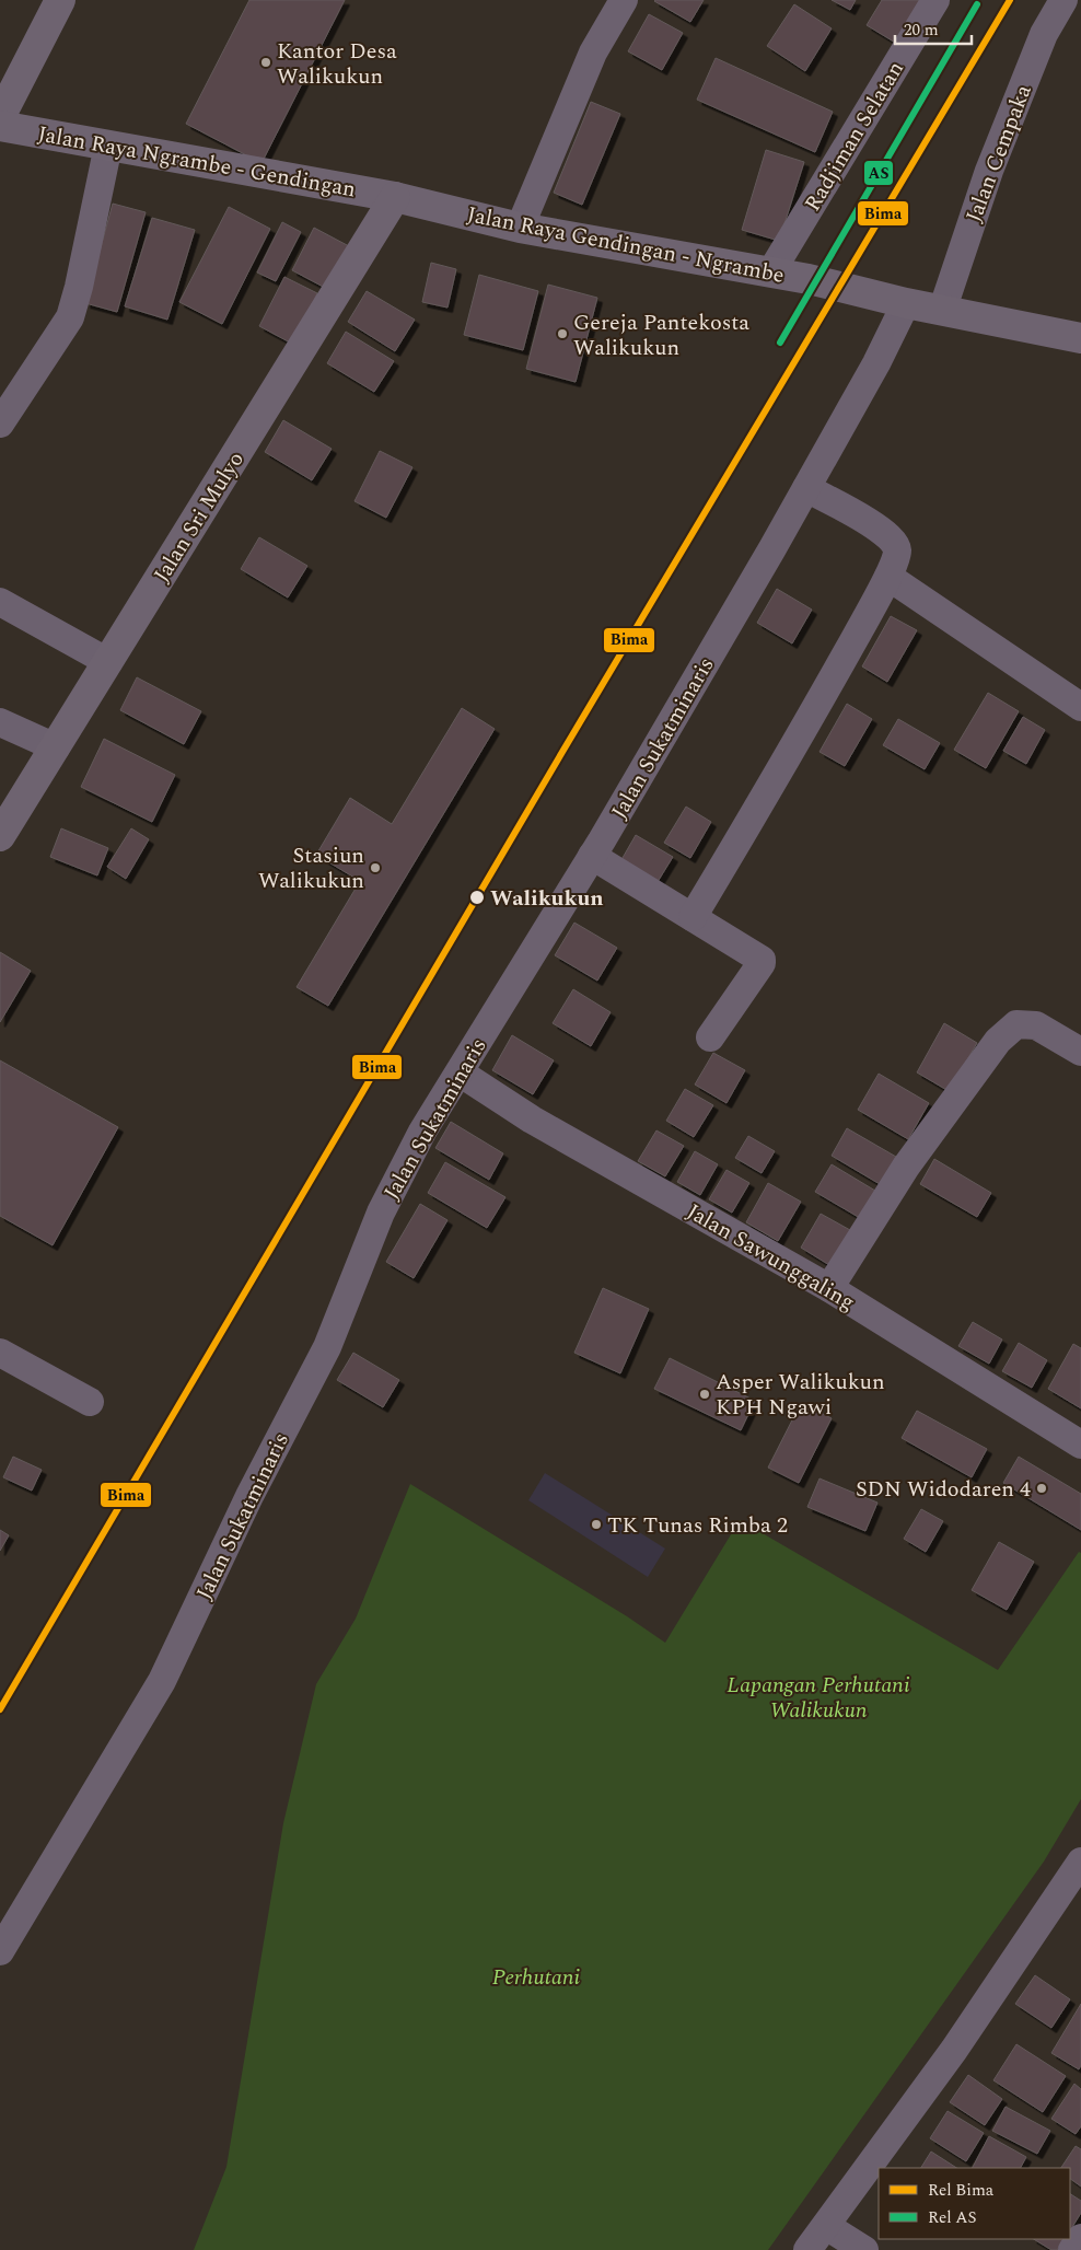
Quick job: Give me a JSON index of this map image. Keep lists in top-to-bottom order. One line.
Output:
{"streets":{"main road":["Jalan Raya Ngrambe - Gendingan","Jalan Raya Gendingan - Ngrambe","Jalan Sri Mulyo"],"street":["Radjiman Selatan","Jalan Cempaka","Jalan Sukatminaris","Jalan Sawunggaling"]},"crossings":[["Radjiman Selatan","Jalan Raya Gendingan - Ngrambe"],["Jalan Cempaka","Jalan Raya Gendingan - Ngrambe"],["Jalan Raya Ngrambe - Gendingan","Jalan Raya Gendingan - Ngrambe"],["Jalan Raya Ngrambe - Gendingan","Jalan Sri Mulyo"],["Jalan Raya Gendingan - Ngrambe","Jalan Sri Mulyo"],["Jalan Raya Gendingan - Ngrambe","Jalan Sukatminaris"],["Jalan Sukatminaris","Jalan Sawunggaling"]],"parks":["Lapangan Perhutani Walikukun","Perhutani"],"places":["Kantor Desa Walikukun","Gereja Pantekosta Walikukun","Stasiun Walikukun","Walikukun","Asper Walikukun KPH Ngawi","SDN Widodaren 4","TK Tunas Rimba 2"],"lines":["rail line Bima","rail line AS"],"legend":["Rel Bima","Rel AS"],"scale_bar":"20 m"}
